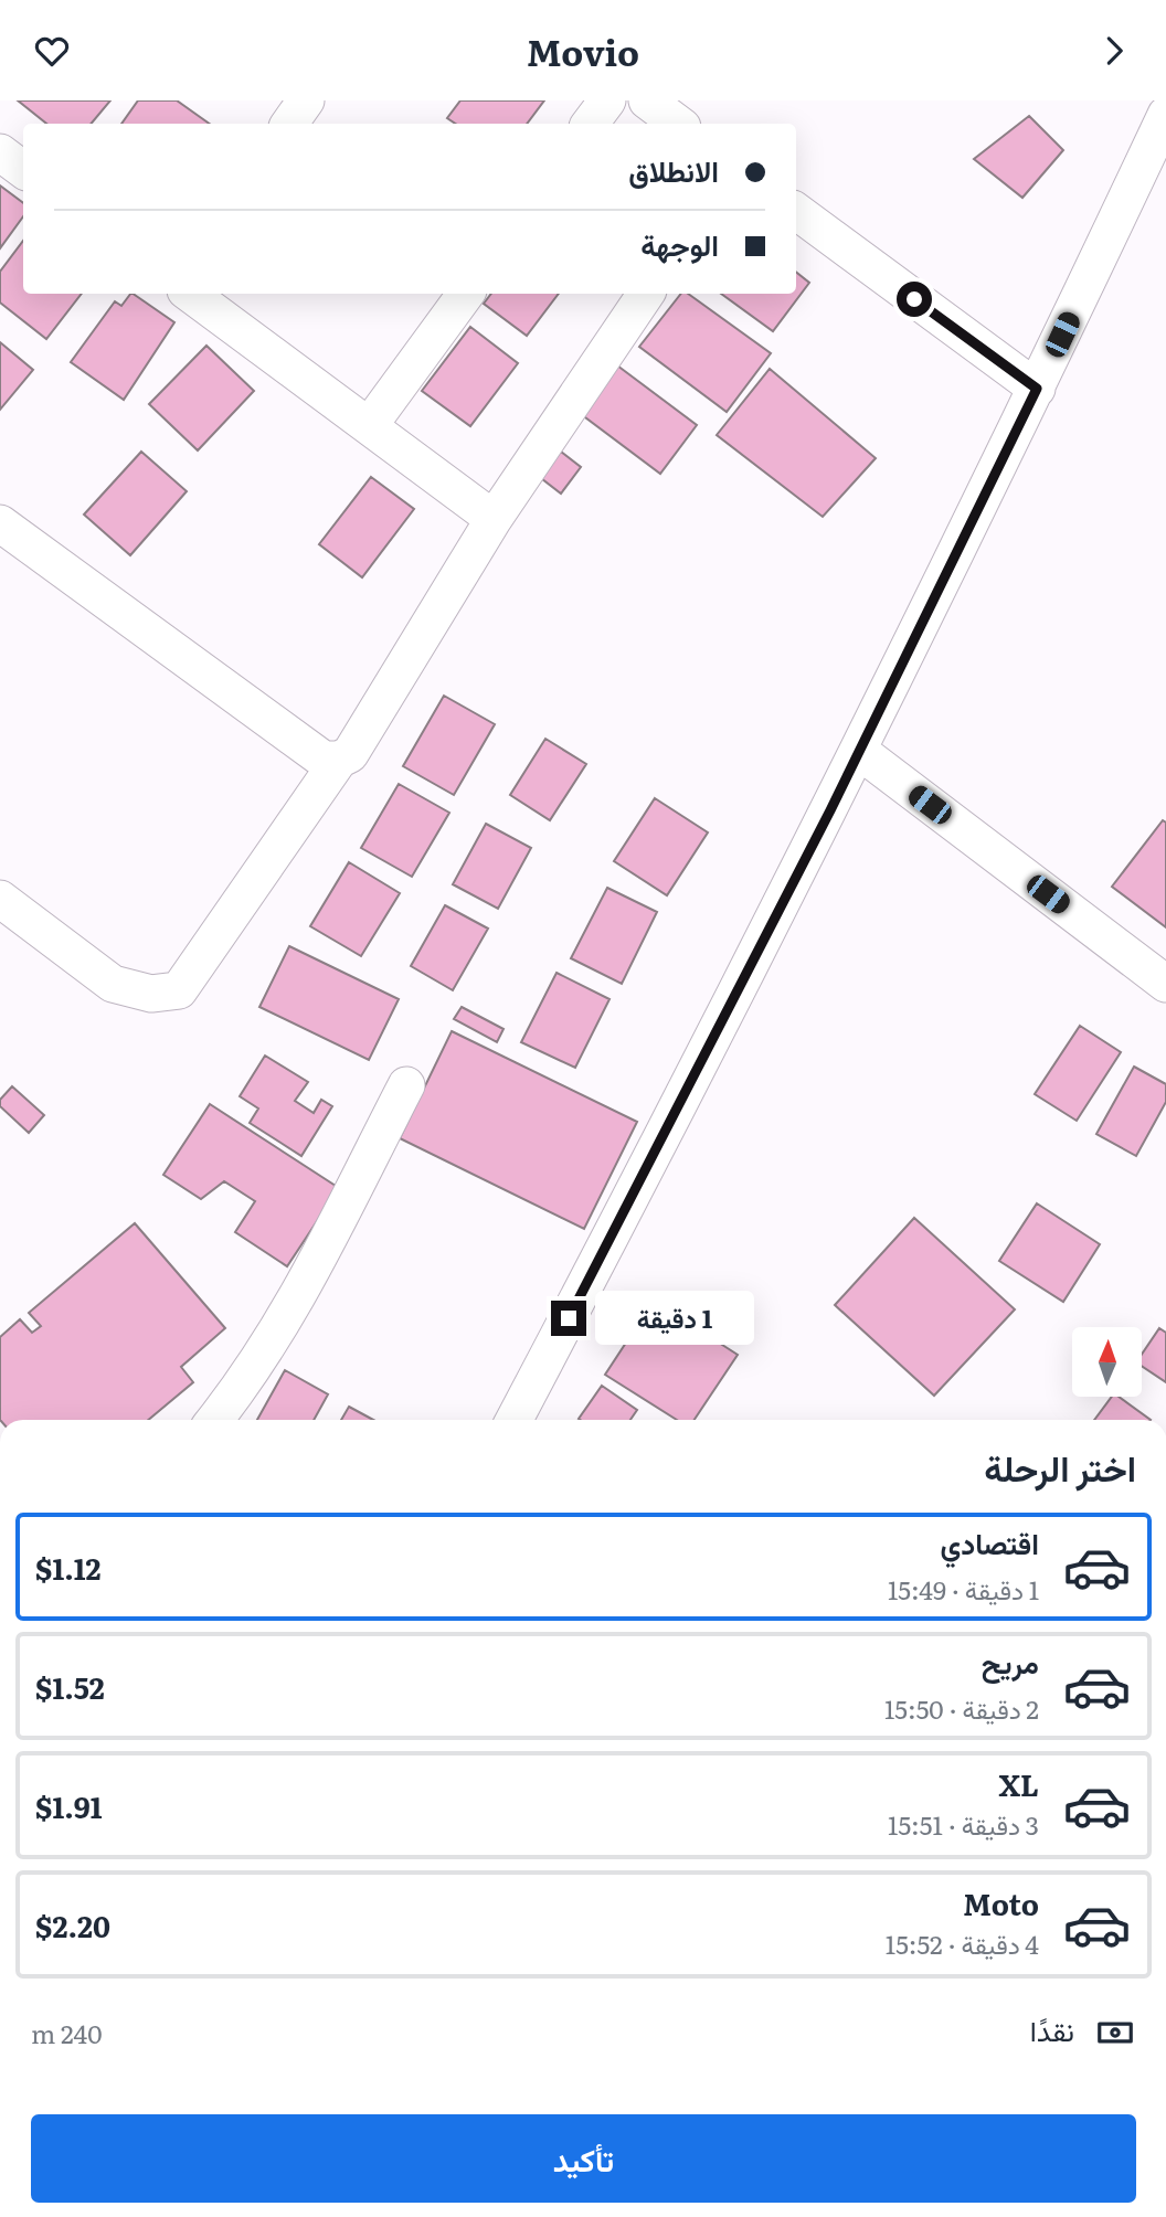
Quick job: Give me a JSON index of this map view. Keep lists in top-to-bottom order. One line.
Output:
{"north":"top","page":{"header":"Movio","banner":["الانطلاق","الوجهة"],"bubble":"1 دقيقة","heading":"اختر الرحلة","list":[{"name":"اقتصادي","note":"1 دقيقة · 15:49","value":"$1.12"},{"name":"مريح","note":"2 دقيقة · 15:50","value":"$1.52"},{"name":"XL","note":"3 دقيقة · 15:51","value":"$1.91"},{"name":"Moto","note":"4 دقيقة · 15:52","value":"$2.20"}],"pay":["نقدًا","240 m"],"buttons":"تأكيد"}}
